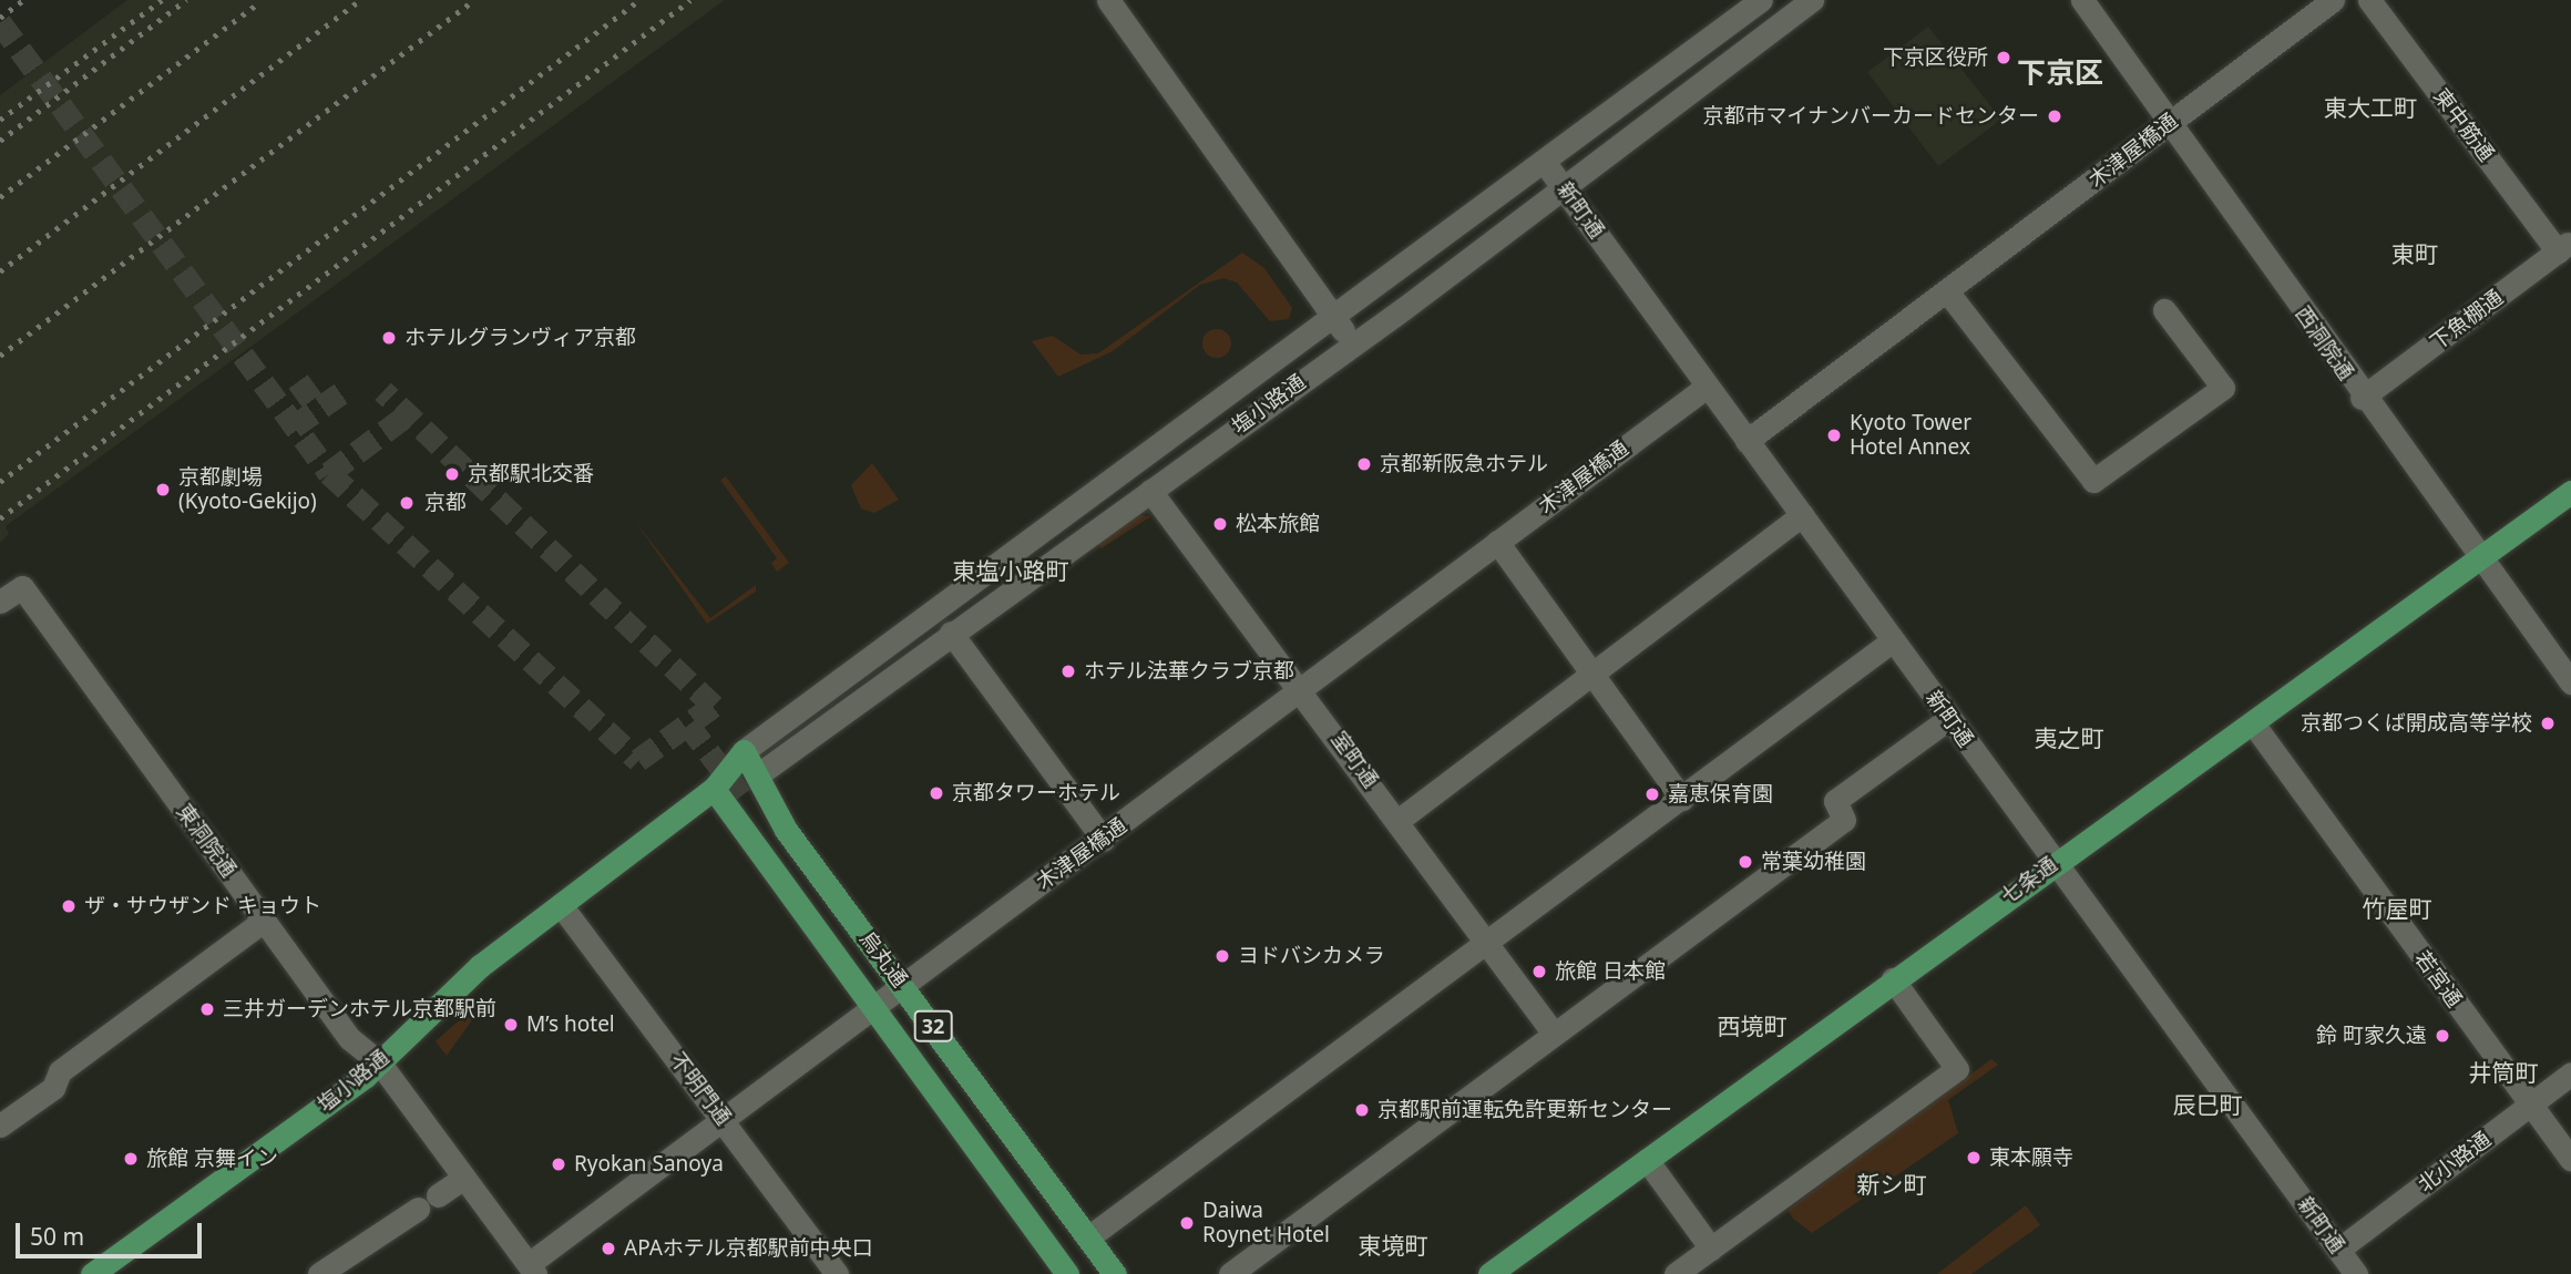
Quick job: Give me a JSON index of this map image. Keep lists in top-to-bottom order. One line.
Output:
{"streets":{"main road":["塩小路通","七条通","烏丸通","32"],"street":["東中筋通","木津屋橋通","新町通","下魚棚通","西洞院通","室町通","東洞院通","若宮通","不明門通","北小路通"]},"crossings":[["東中筋通","下魚棚通"],["木津屋橋通","新町通"],["木津屋橋通","西洞院通"],["木津屋橋通","室町通"],["木津屋橋通","東洞院通"],["木津屋橋通","烏丸通"],["木津屋橋通","不明門通"],["新町通","塩小路通"],["新町通","七条通"],["新町通","北小路通"],["下魚棚通","西洞院通"],["西洞院通","七条通"],["塩小路通","室町通"],["塩小路通","東洞院通"],["塩小路通","烏丸通"],["塩小路通","不明門通"],["七条通","若宮通"],["若宮通","北小路通"]],"districts":["下京区","東大工町","東町","東塩小路町","夷之町","竹屋町","西境町","井筒町","辰巳町","新シ町","東境町"],"places":["下京区役所","京都市マイナンバーカードセンター","ホテルグランヴィア京都","Kyoto Tower Hotel Annex","京都新阪急ホテル","京都駅北交番","京都劇場 (Kyoto-Gekijo)","京都","松本旅館","ホテル法華クラブ京都","京都つくば開成高等学校","京都タワーホテル","嘉恵保育園","常葉幼稚園","ザ・サウザンド キョウト","ヨドバシカメラ","旅館 日本館","三井ガーデンホテル京都駅前","M’s hotel","鈴 町家久遠","京都駅前運転免許更新センター","東本願寺","旅館 京舞イン","Ryokan Sanoya","Daiwa Roynet Hotel","APAホテル京都駅前中央口"],"scale_bar":"50 m"}
